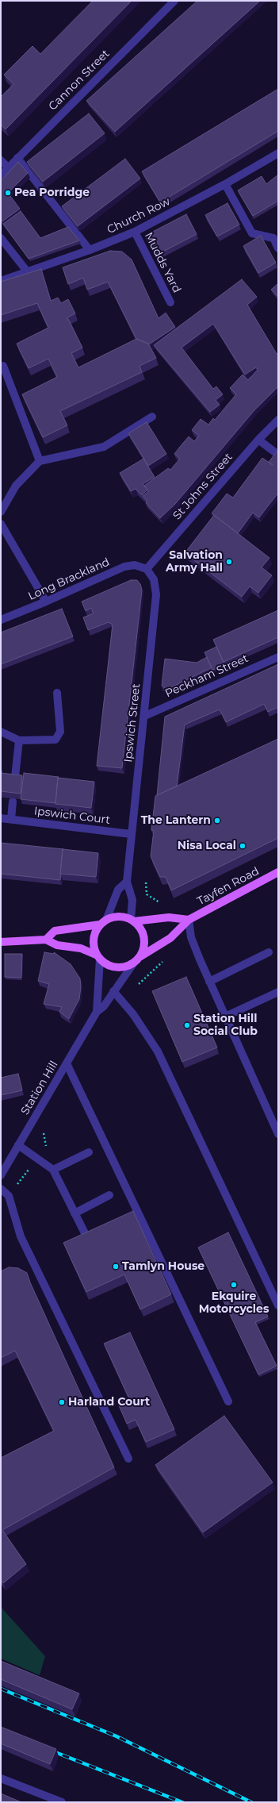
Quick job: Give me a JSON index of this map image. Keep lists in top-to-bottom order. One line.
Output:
{"streets":{"main road":["Tayfen Road"],"street":["Cannon Street","Church Row","Mudds Yard","St Johns Street","Long Brackland","Peckham Street","Ipswich Street","Ipswich Court","Station Hill"]},"crossings":[["Church Row","Mudds Yard"],["St Johns Street","Long Brackland"],["St Johns Street","Ipswich Street"],["Long Brackland","Ipswich Street"],["Peckham Street","Ipswich Street"],["Ipswich Street","Ipswich Court"],["Ipswich Street","Tayfen Road"],["Ipswich Street","Station Hill"],["Tayfen Road","Station Hill"]],"places":["Pea Porridge","Salvation Army Hall","The Lantern","Nisa Local","Station Hill Social Club","Tamlyn House","Ekquire Motorcycles","Harland Court"]}
